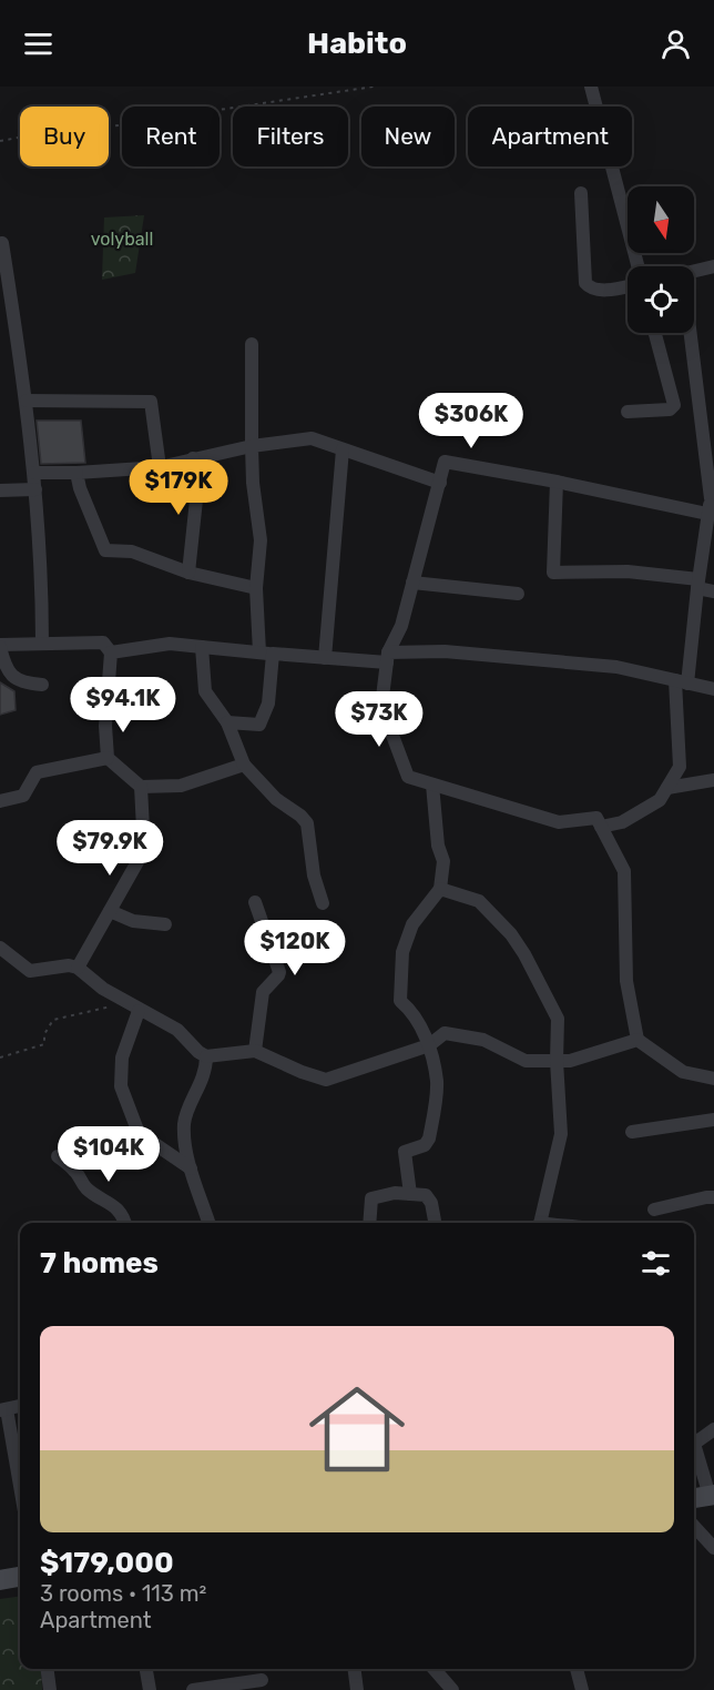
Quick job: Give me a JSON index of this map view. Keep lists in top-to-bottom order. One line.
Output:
{"parks":["volyball"],"north":"bottom","page":{"header":"Habito","chip":["Buy","Rent","Filters","New","Apartment"],"price":["$306K","$179K","$94.1K","$73K","$79.9K","$120K","$104K"],"heading":"7 homes","list":[{"name":"$179,000","note":"3 rooms · 113 m² · Apartment"}]}}
